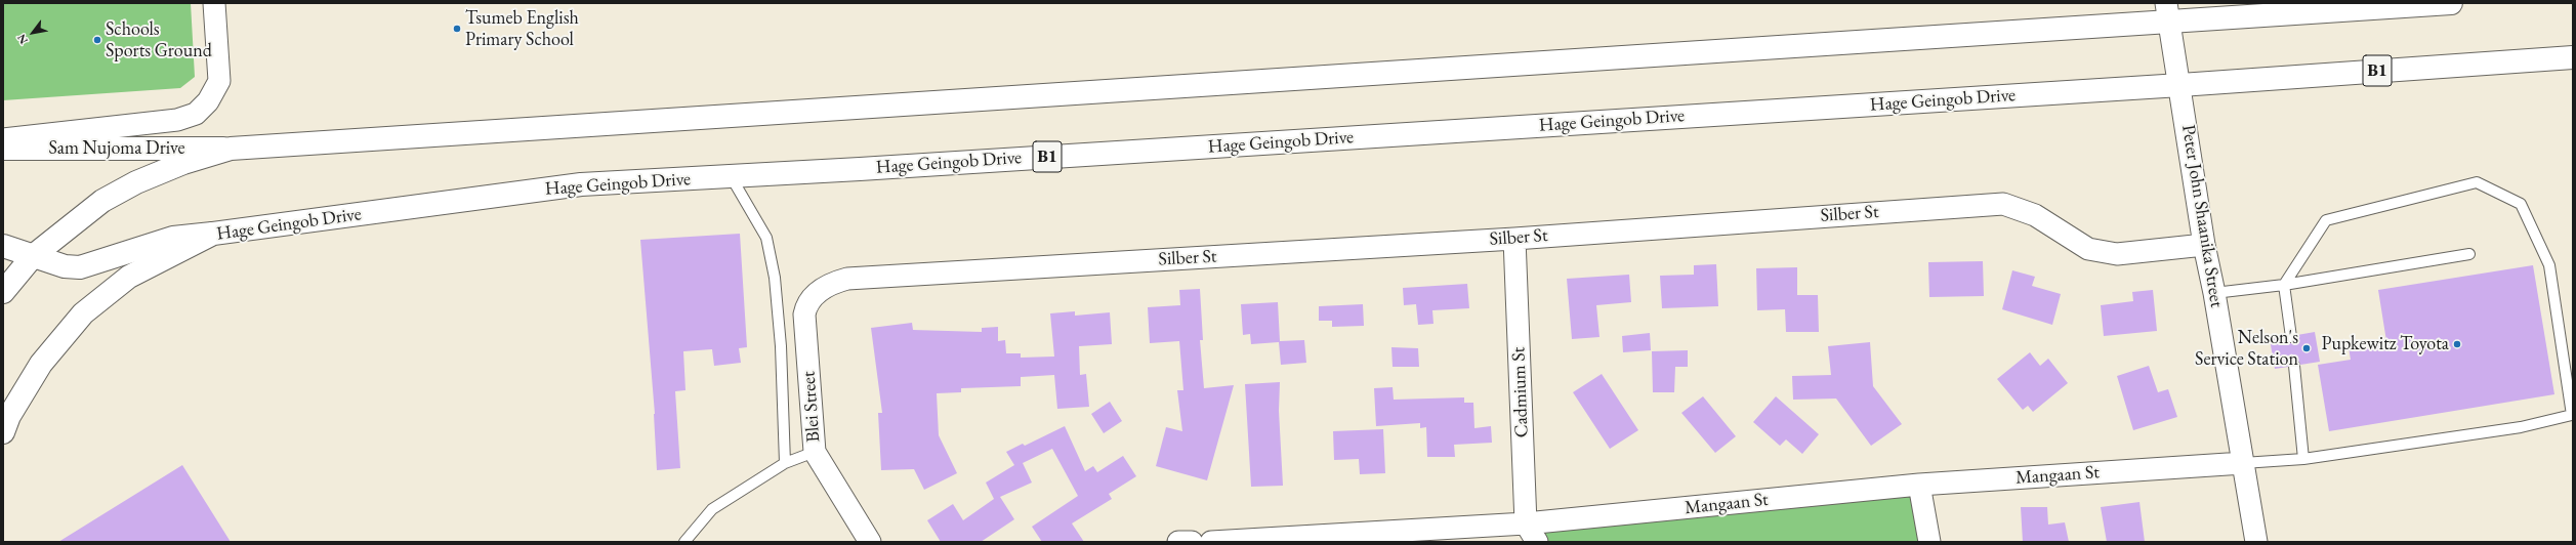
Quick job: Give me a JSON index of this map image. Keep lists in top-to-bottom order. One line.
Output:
{"streets":{"main road":["B1","Hage Geingob Drive","Sam Nujoma Drive"],"street":["Silber St","Peter John Shaanika Street","Cadmium St","Blei Street","Mangaan St"]},"crossings":[["B1","Hage Geingob Drive"],["B1","Peter John Shaanika Street"],["Hage Geingob Drive","Peter John Shaanika Street"],["Silber St","Peter John Shaanika Street"],["Silber St","Cadmium St"],["Silber St","Blei Street"],["Peter John Shaanika Street","Mangaan St"],["Cadmium St","Mangaan St"]],"places":["Tsumeb English Primary School","Schools Sports Ground","Pupkewitz Toyota","Nelson's Service Station"],"north":"bottom left"}
